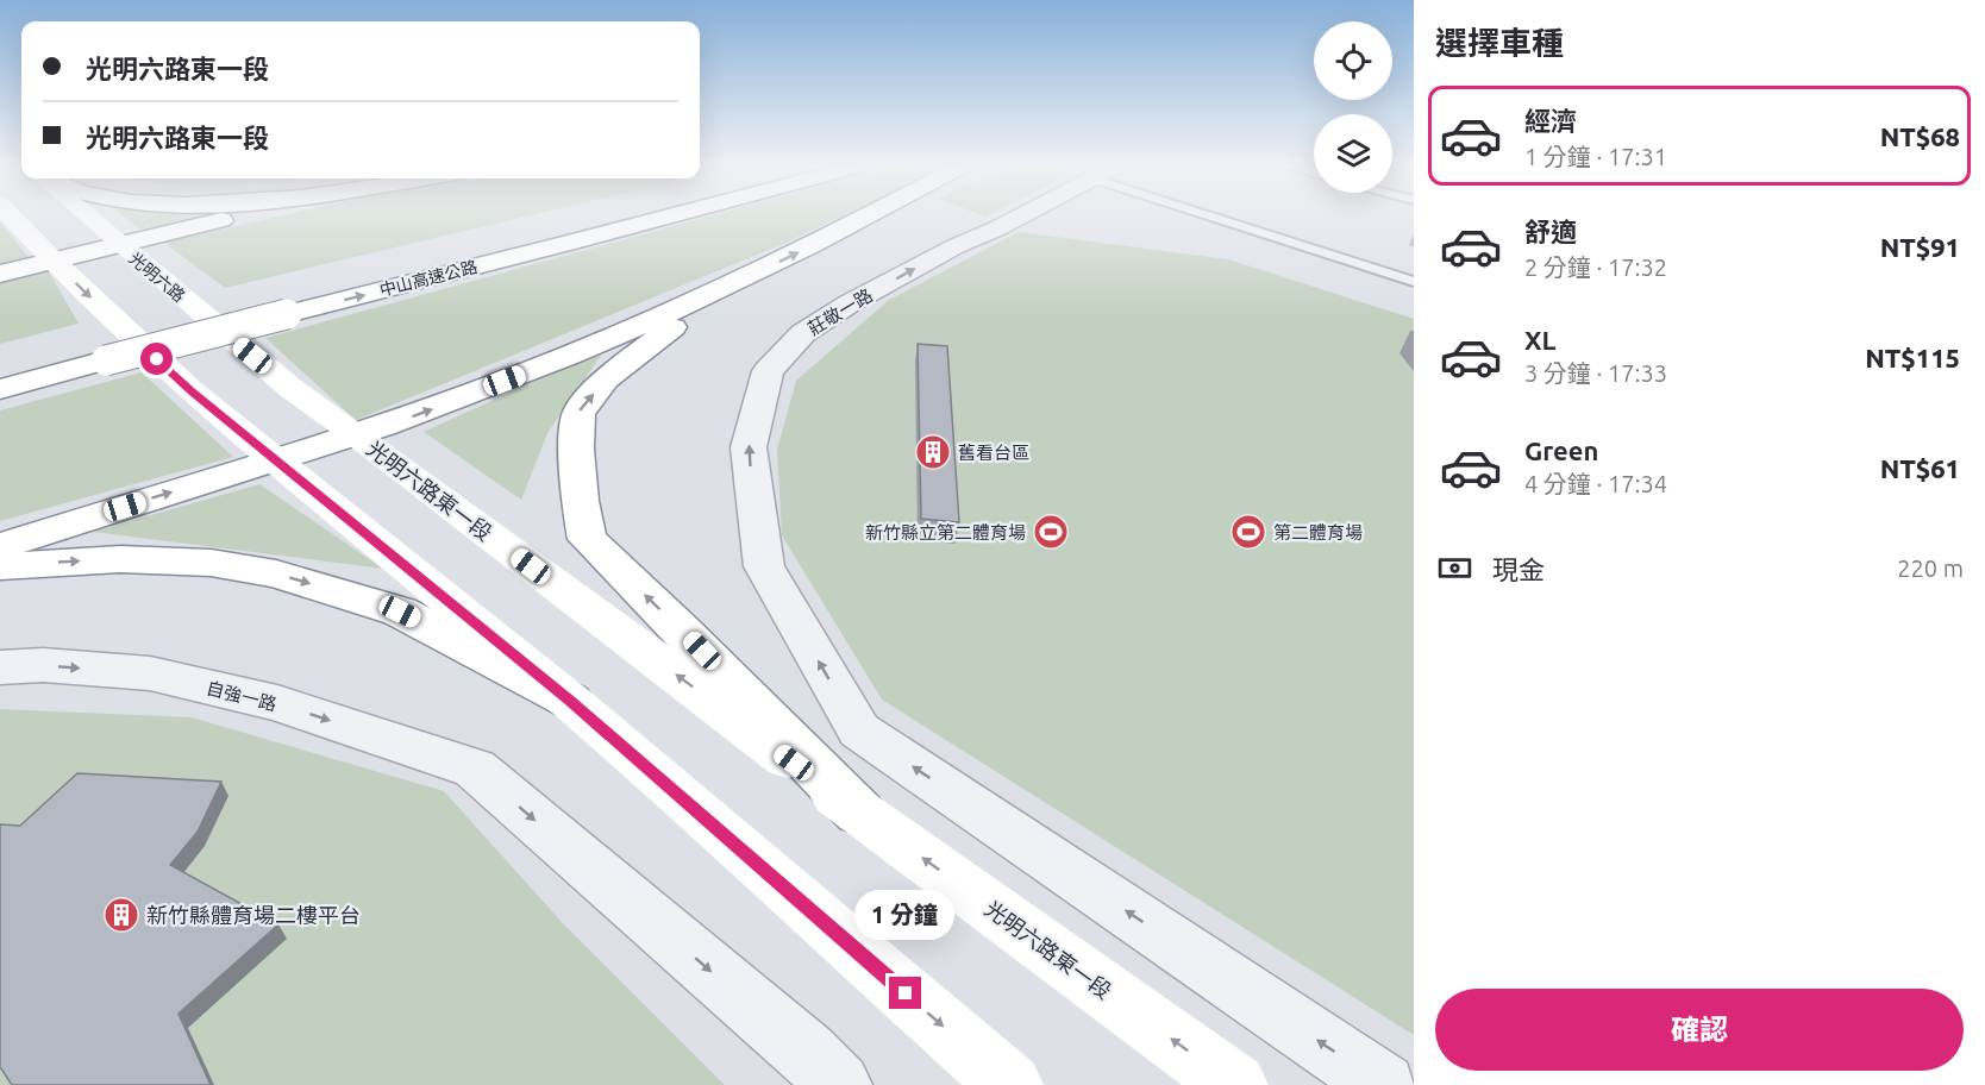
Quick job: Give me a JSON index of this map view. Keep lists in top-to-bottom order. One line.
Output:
{"streets":{"main road":["光明六路","中山高速公路","光明六路東一段"],"street":["莊敬一路","自強一路"]},"crossings":[["光明六路","光明六路東一段"]],"one_way":["自強一路"],"places":{"building":["舊看台區","新竹縣體育場二樓平台"],"sports":["新竹縣立第二體育場","第二體育場"]},"page":{"heading":"選擇車種","banner":["光明六路東一段","光明六路東一段"],"list":[{"name":"經濟","note":"1 分鐘 · 17:31","value":"NT$68"},{"name":"舒適","note":"2 分鐘 · 17:32","value":"NT$91"},{"name":"XL","note":"3 分鐘 · 17:33","value":"NT$115"},{"name":"Green","note":"4 分鐘 · 17:34","value":"NT$61"}],"pay":["現金","220 m"],"bubble":"1 分鐘","buttons":"確認"}}
